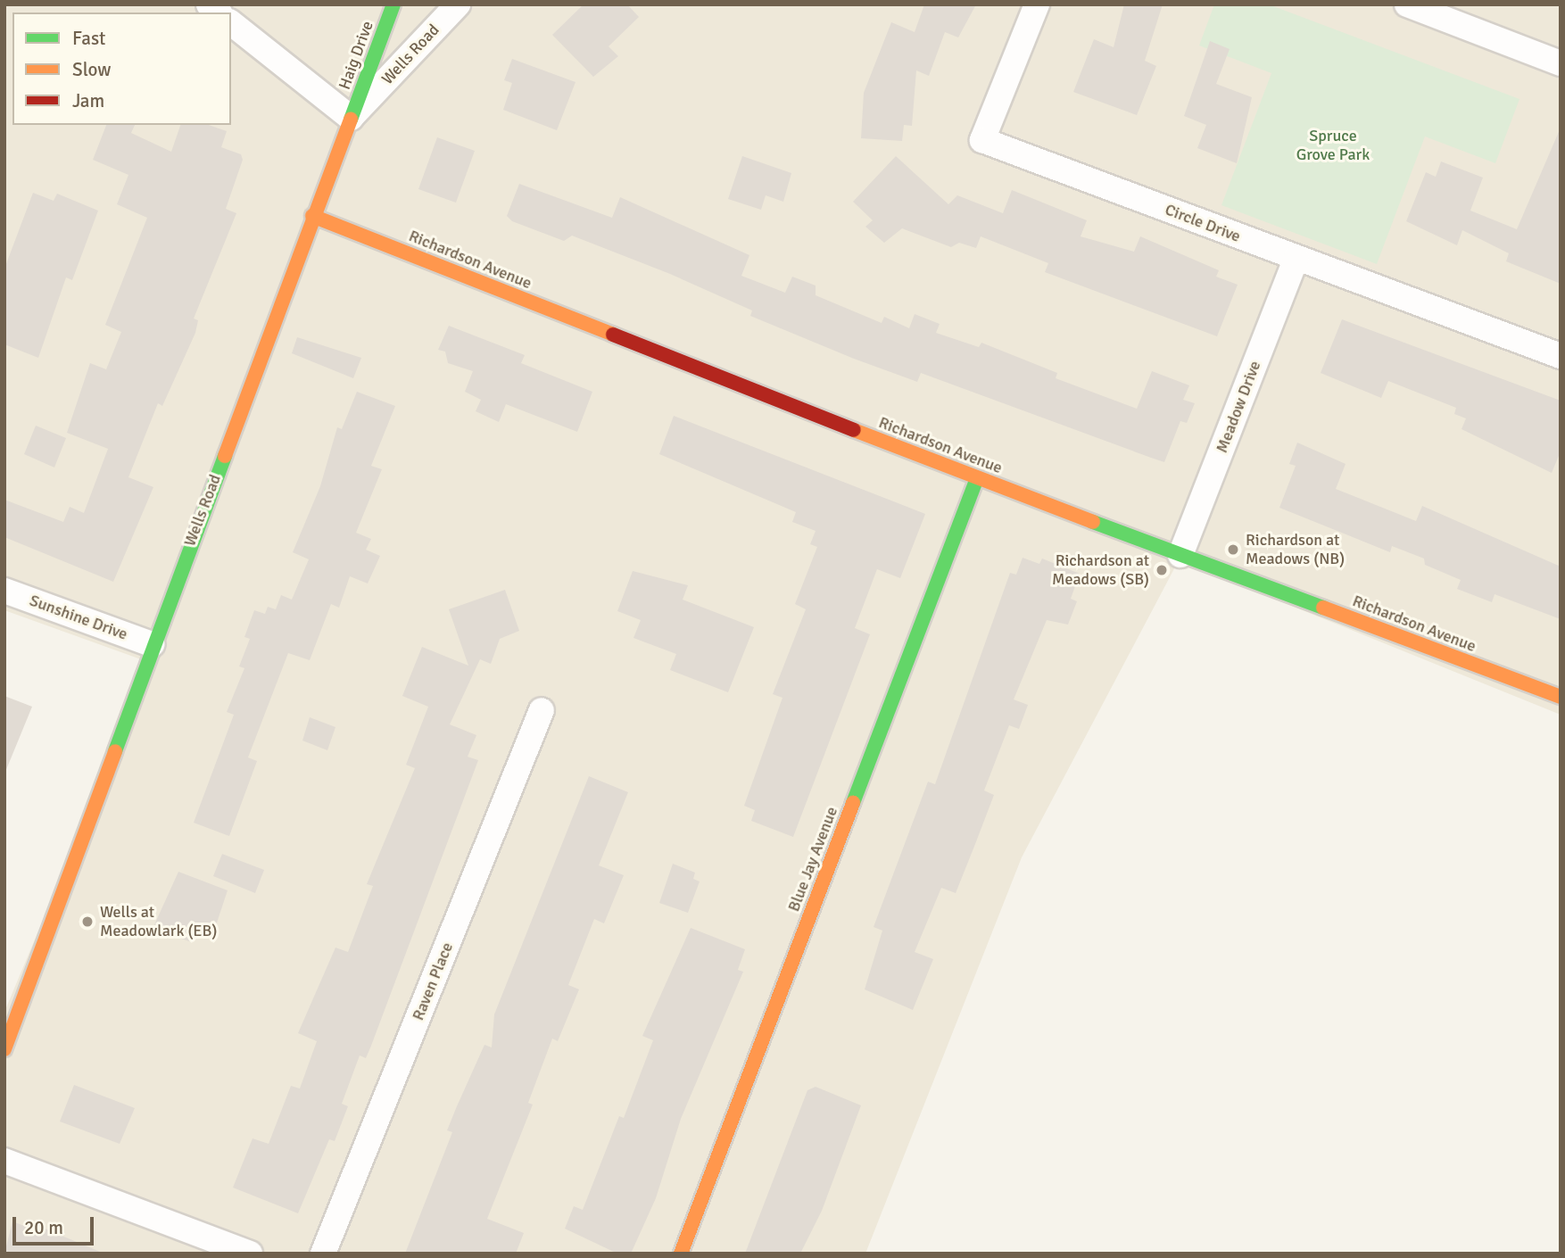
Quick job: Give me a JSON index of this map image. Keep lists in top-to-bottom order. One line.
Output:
{"streets":{"street":["Wells Road","Haig Drive","Circle Drive","Richardson Avenue","Meadow Drive","Sunshine Drive","Blue Jay Avenue","Raven Place"]},"crossings":[["Wells Road","Haig Drive"],["Wells Road","Richardson Avenue"],["Wells Road","Sunshine Drive"],["Circle Drive","Meadow Drive"],["Richardson Avenue","Meadow Drive"],["Richardson Avenue","Blue Jay Avenue"]],"parks":["Spruce Grove Park"],"places":["Richardson at Meadows (NB)","Richardson at Meadows (SB)","Wells at Meadowlark (EB)"],"legend":["Fast","Slow","Jam"],"scale_bar":"20 m"}
